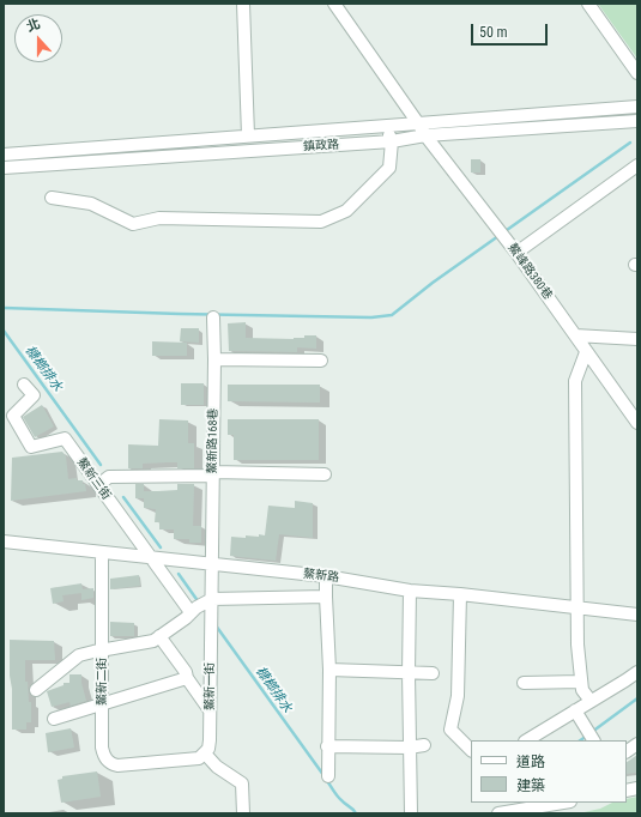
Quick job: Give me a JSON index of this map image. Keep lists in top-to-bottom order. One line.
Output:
{"streets":{"street":["鎮政路","鰲峰路380巷","鰲新路168巷","鰲新三街","鰲新路","鰲新二街","鰲新一街"]},"crossings":[["鎮政路","鰲峰路380巷"],["鰲新路168巷","鰲新路"],["鰲新路168巷","鰲新一街"],["鰲新三街","鰲新路"],["鰲新三街","鰲新一街"],["鰲新路","鰲新二街"],["鰲新路","鰲新一街"],["鰲新二街","鰲新一街"]],"water":["槺榔排水"],"legend":["道路","建築"],"scale_bar":"50 m","north":"top"}
